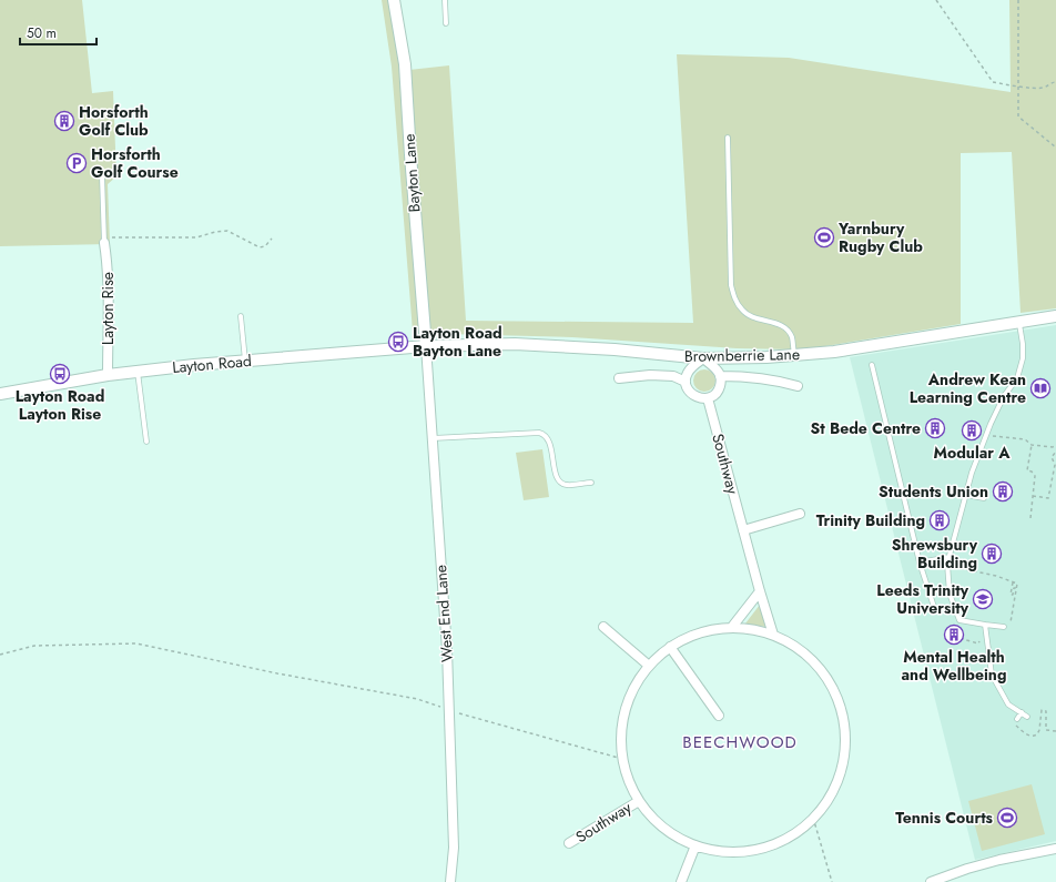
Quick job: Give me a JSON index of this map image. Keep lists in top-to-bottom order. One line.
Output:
{"streets":{"street":["Bayton Lane","Layton Rise","Brownberrie Lane","Layton Road","Southway","West End Lane"]},"crossings":[["Bayton Lane","Brownberrie Lane"],["Bayton Lane","Layton Road"],["Bayton Lane","West End Lane"],["Layton Rise","Layton Road"],["Brownberrie Lane","Layton Road"],["Brownberrie Lane","Southway"],["Brownberrie Lane","West End Lane"],["Layton Road","West End Lane"]],"districts":["BEECHWOOD"],"places":{"building":["Horsforth Golf Club","St Bede Centre","Modular A","Students Union","Trinity Building","Shrewsbury Building","Mental Health and Wellbeing"],"parking":["Horsforth Golf Course"],"sports":["Yarnbury Rugby Club","Tennis Courts"],"bus stop":["Layton Road Bayton Lane","Layton Road Layton Rise"],"library":["Andrew Kean Learning Centre"],"school or university":["Leeds Trinity University"]},"scale_bar":"50 m"}
